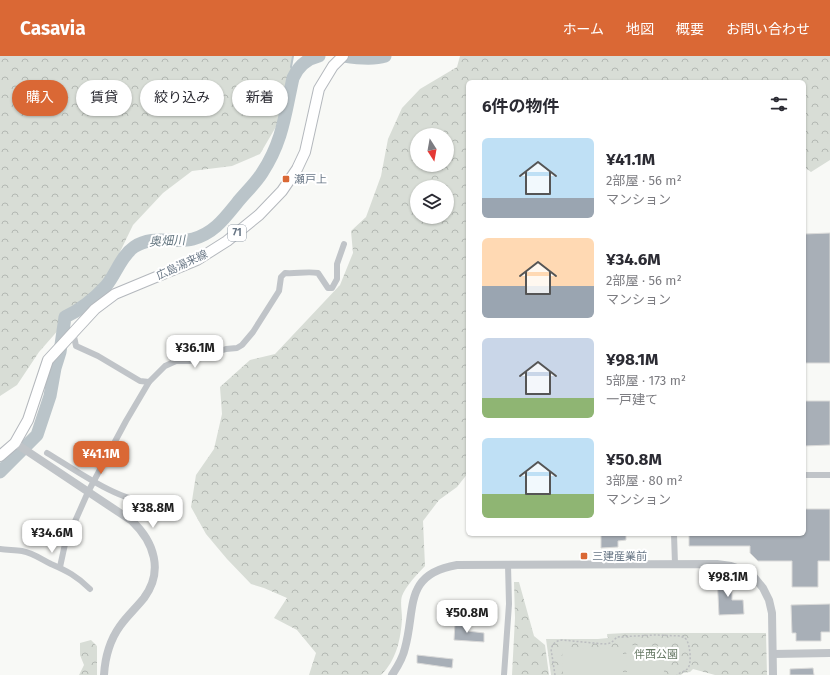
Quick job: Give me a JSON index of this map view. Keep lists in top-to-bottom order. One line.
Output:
{"streets":{"main road":["71","広島湯来線"]},"water":["奥畑川"],"parks":["伴西公園"],"places":{"transit":["瀬戸上","三建産業前"]},"north":"bottom","page":{"header":"Casavia","nav":["ホーム","地図","概要","お問い合わせ"],"chip":["購入","賃貸","絞り込み","新着"],"heading":"6件の物件","list":[{"name":"¥41.1M","note":"2部屋 · 56 m² · マンション"},{"name":"¥34.6M","note":"2部屋 · 56 m² · マンション"},{"name":"¥98.1M","note":"5部屋 · 173 m² · 一戸建て"},{"name":"¥50.8M","note":"3部屋 · 80 m² · マンション"}],"price":["¥36.1M","¥41.1M","¥38.8M","¥34.6M","¥98.1M","¥50.8M"]}}
